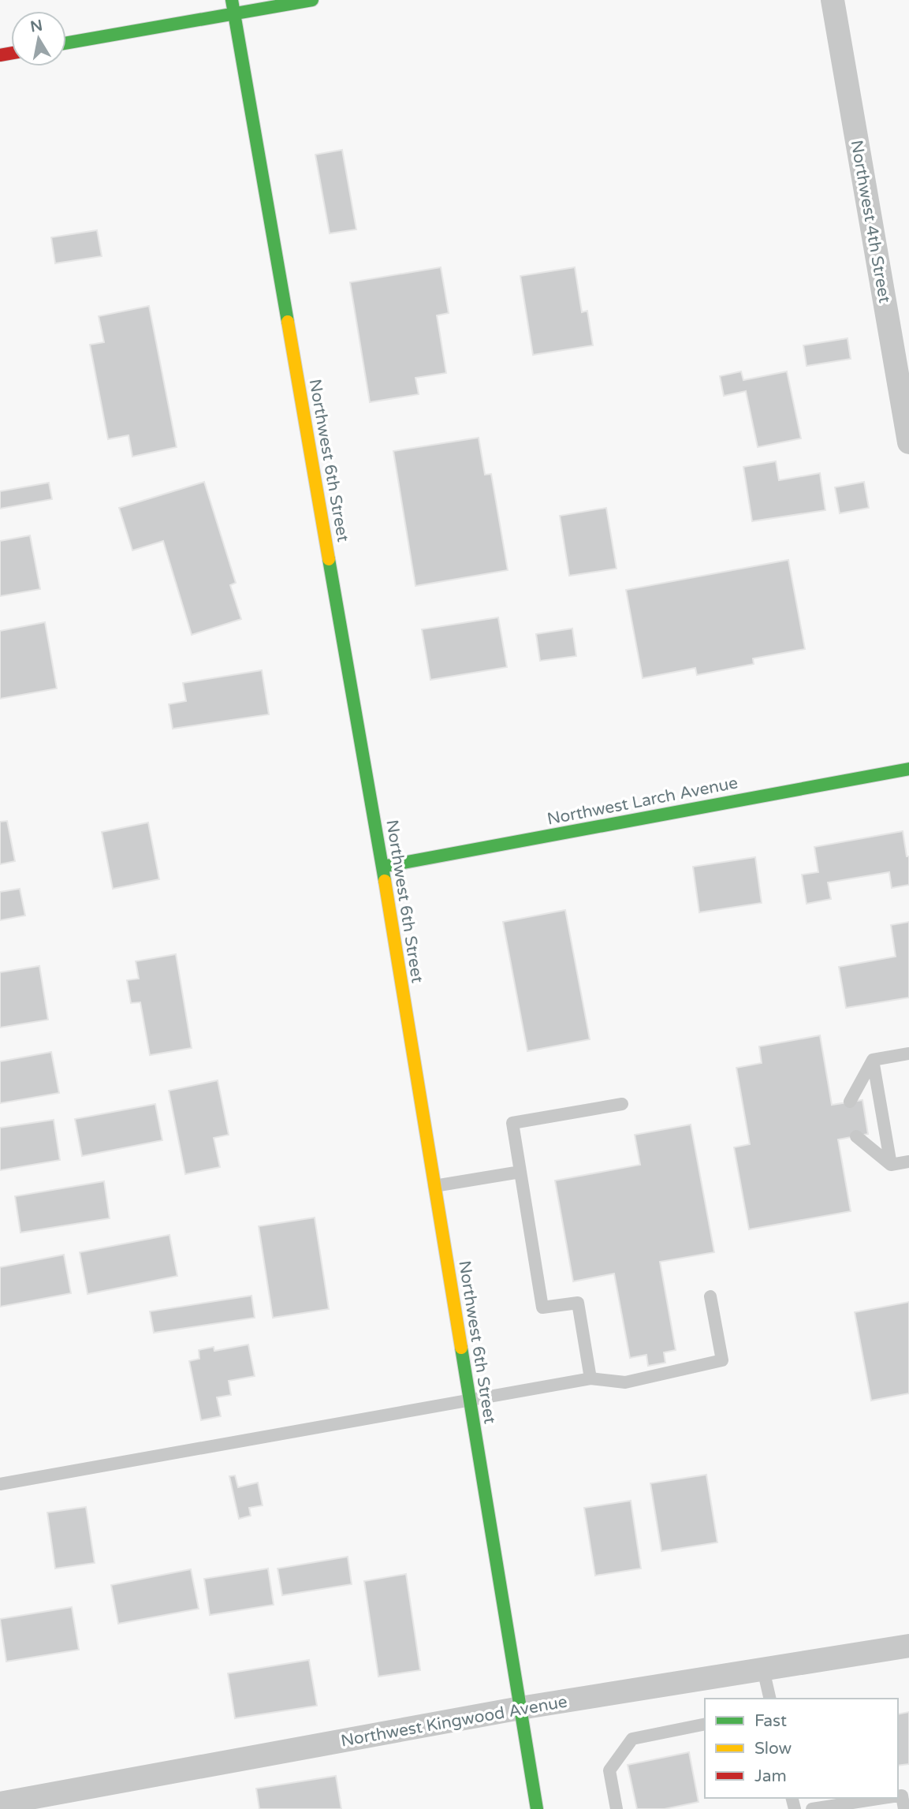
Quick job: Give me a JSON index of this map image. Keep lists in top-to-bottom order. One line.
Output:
{"streets":{"main road":["Northwest 6th Street","Northwest Larch Avenue"],"street":["Northwest 4th Street","Northwest Kingwood Avenue"]},"crossings":[["Northwest 6th Street","Northwest Larch Avenue"],["Northwest 6th Street","Northwest Kingwood Avenue"]],"legend":["Fast","Slow","Jam"],"north":"top"}
